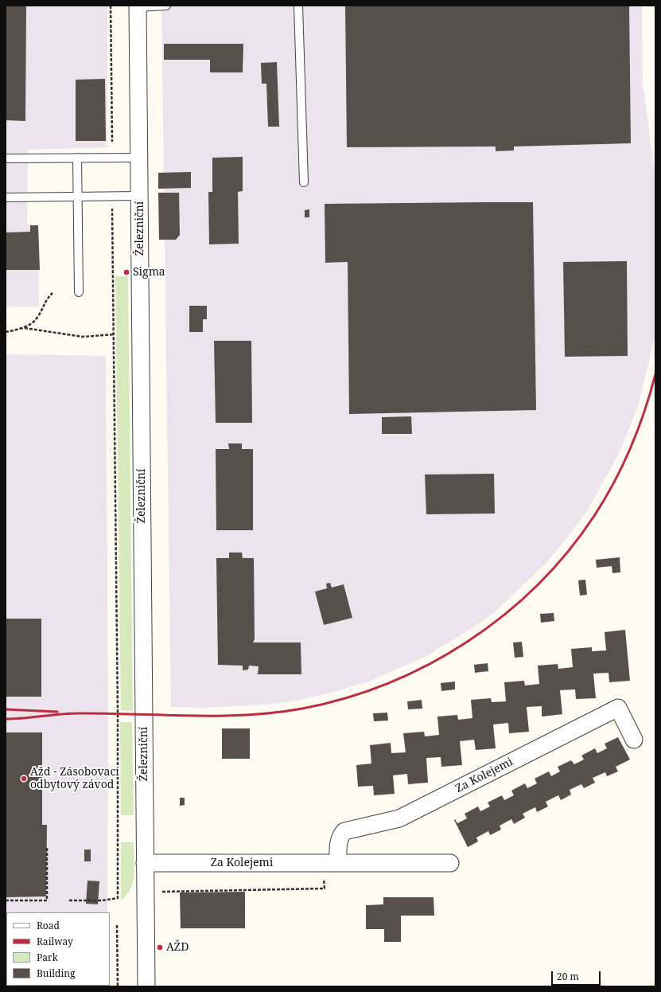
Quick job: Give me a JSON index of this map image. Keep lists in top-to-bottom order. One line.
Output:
{"streets":{"street":["Železniční","Za Kolejemi"]},"crossings":[["Železniční","Za Kolejemi"]],"places":["Sigma","Ažd - Zásobovací odbytový závod","AŽD"],"legend":["Road","Railway","Park","Building"],"scale_bar":"20 m"}
